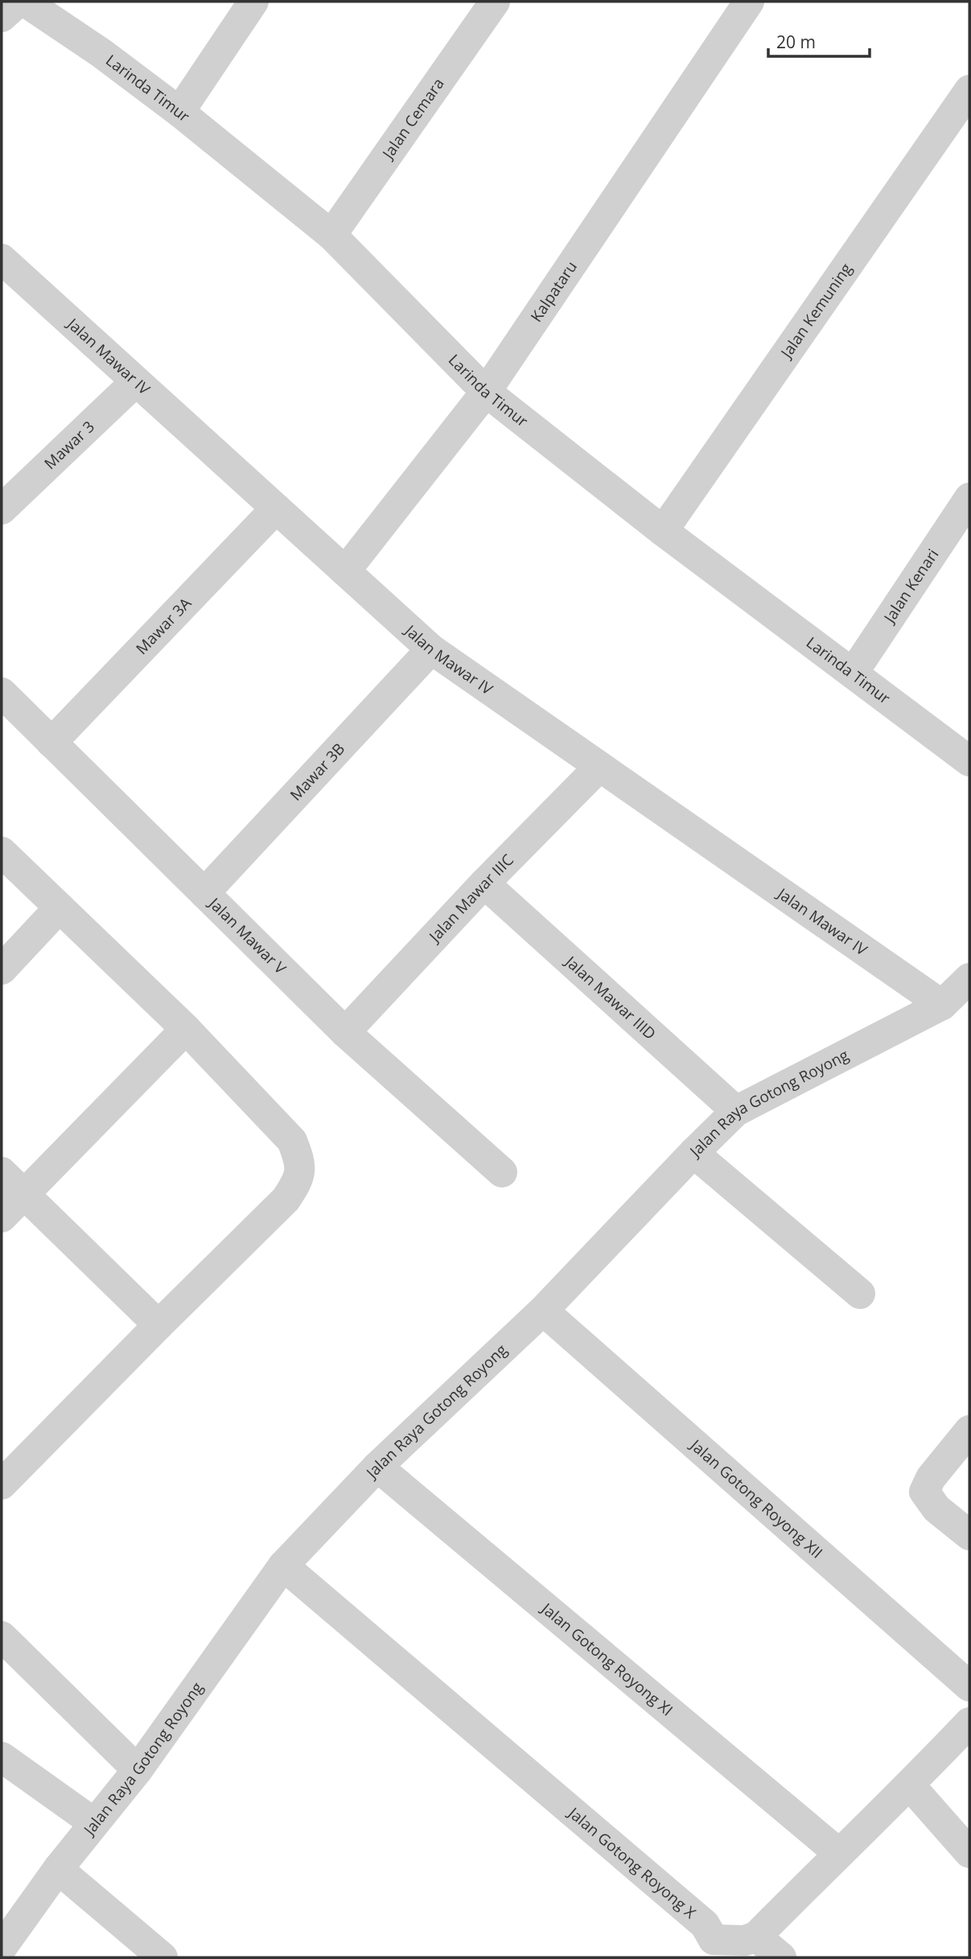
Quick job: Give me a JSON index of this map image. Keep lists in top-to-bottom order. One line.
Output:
{"streets":{"street":["Larinda Timur","Jalan Cemara","Kalpataru","Jalan Kemuning","Jalan Mawar IV","Mawar 3","Jalan Kenari","Mawar 3A","Mawar 3B","Jalan Mawar IIIC","Jalan Mawar V","Jalan Mawar IIID","Jalan Raya Gotong Royong","Jalan Gotong Royong XII","Jalan Gotong Royong XI","Jalan Gotong Royong X"]},"crossings":[["Larinda Timur","Jalan Cemara"],["Larinda Timur","Kalpataru"],["Larinda Timur","Jalan Kemuning"],["Larinda Timur","Jalan Kenari"],["Kalpataru","Jalan Mawar IV"],["Jalan Mawar IV","Mawar 3"],["Jalan Mawar IV","Mawar 3A"],["Jalan Mawar IV","Mawar 3B"],["Jalan Mawar IV","Jalan Mawar IIIC"],["Jalan Mawar IV","Jalan Raya Gotong Royong"],["Mawar 3A","Jalan Mawar V"],["Mawar 3B","Jalan Mawar V"],["Jalan Mawar IIIC","Jalan Mawar V"],["Jalan Mawar IIIC","Jalan Mawar IIID"],["Jalan Mawar IIID","Jalan Raya Gotong Royong"],["Jalan Raya Gotong Royong","Jalan Gotong Royong XII"],["Jalan Raya Gotong Royong","Jalan Gotong Royong XI"],["Jalan Raya Gotong Royong","Jalan Gotong Royong X"]],"scale_bar":"20 m"}
